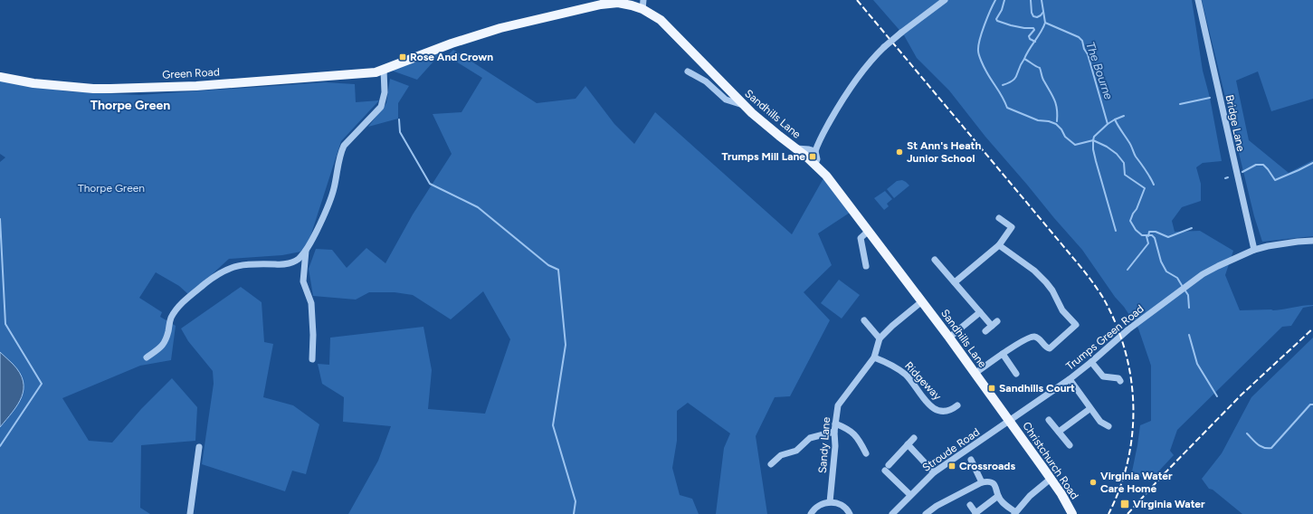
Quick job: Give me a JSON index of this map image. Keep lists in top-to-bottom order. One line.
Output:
{"streets":{"main road":["Green Road","Sandhills Lane","Christchurch Road"],"street":["Bridge Lane","Trumps Green Road","Ridgeway","Sandy Lane","Stroude Road"]},"crossings":[["Green Road","Sandhills Lane"],["Sandhills Lane","Trumps Green Road"],["Sandhills Lane","Sandy Lane"],["Sandhills Lane","Stroude Road"],["Sandhills Lane","Christchurch Road"],["Bridge Lane","Trumps Green Road"],["Trumps Green Road","Stroude Road"],["Trumps Green Road","Christchurch Road"],["Ridgeway","Sandy Lane"],["Stroude Road","Christchurch Road"]],"districts":["Thorpe Green"],"water":["The Bourne"],"parks":["Thorpe Green"],"places":{"transit":["Rose And Crown","Trumps Mill Lane","Sandhills Court","Crossroads","Virginia Water"],"other":["St Ann's Heath Junior School","Virginia Water Care Home"]}}
